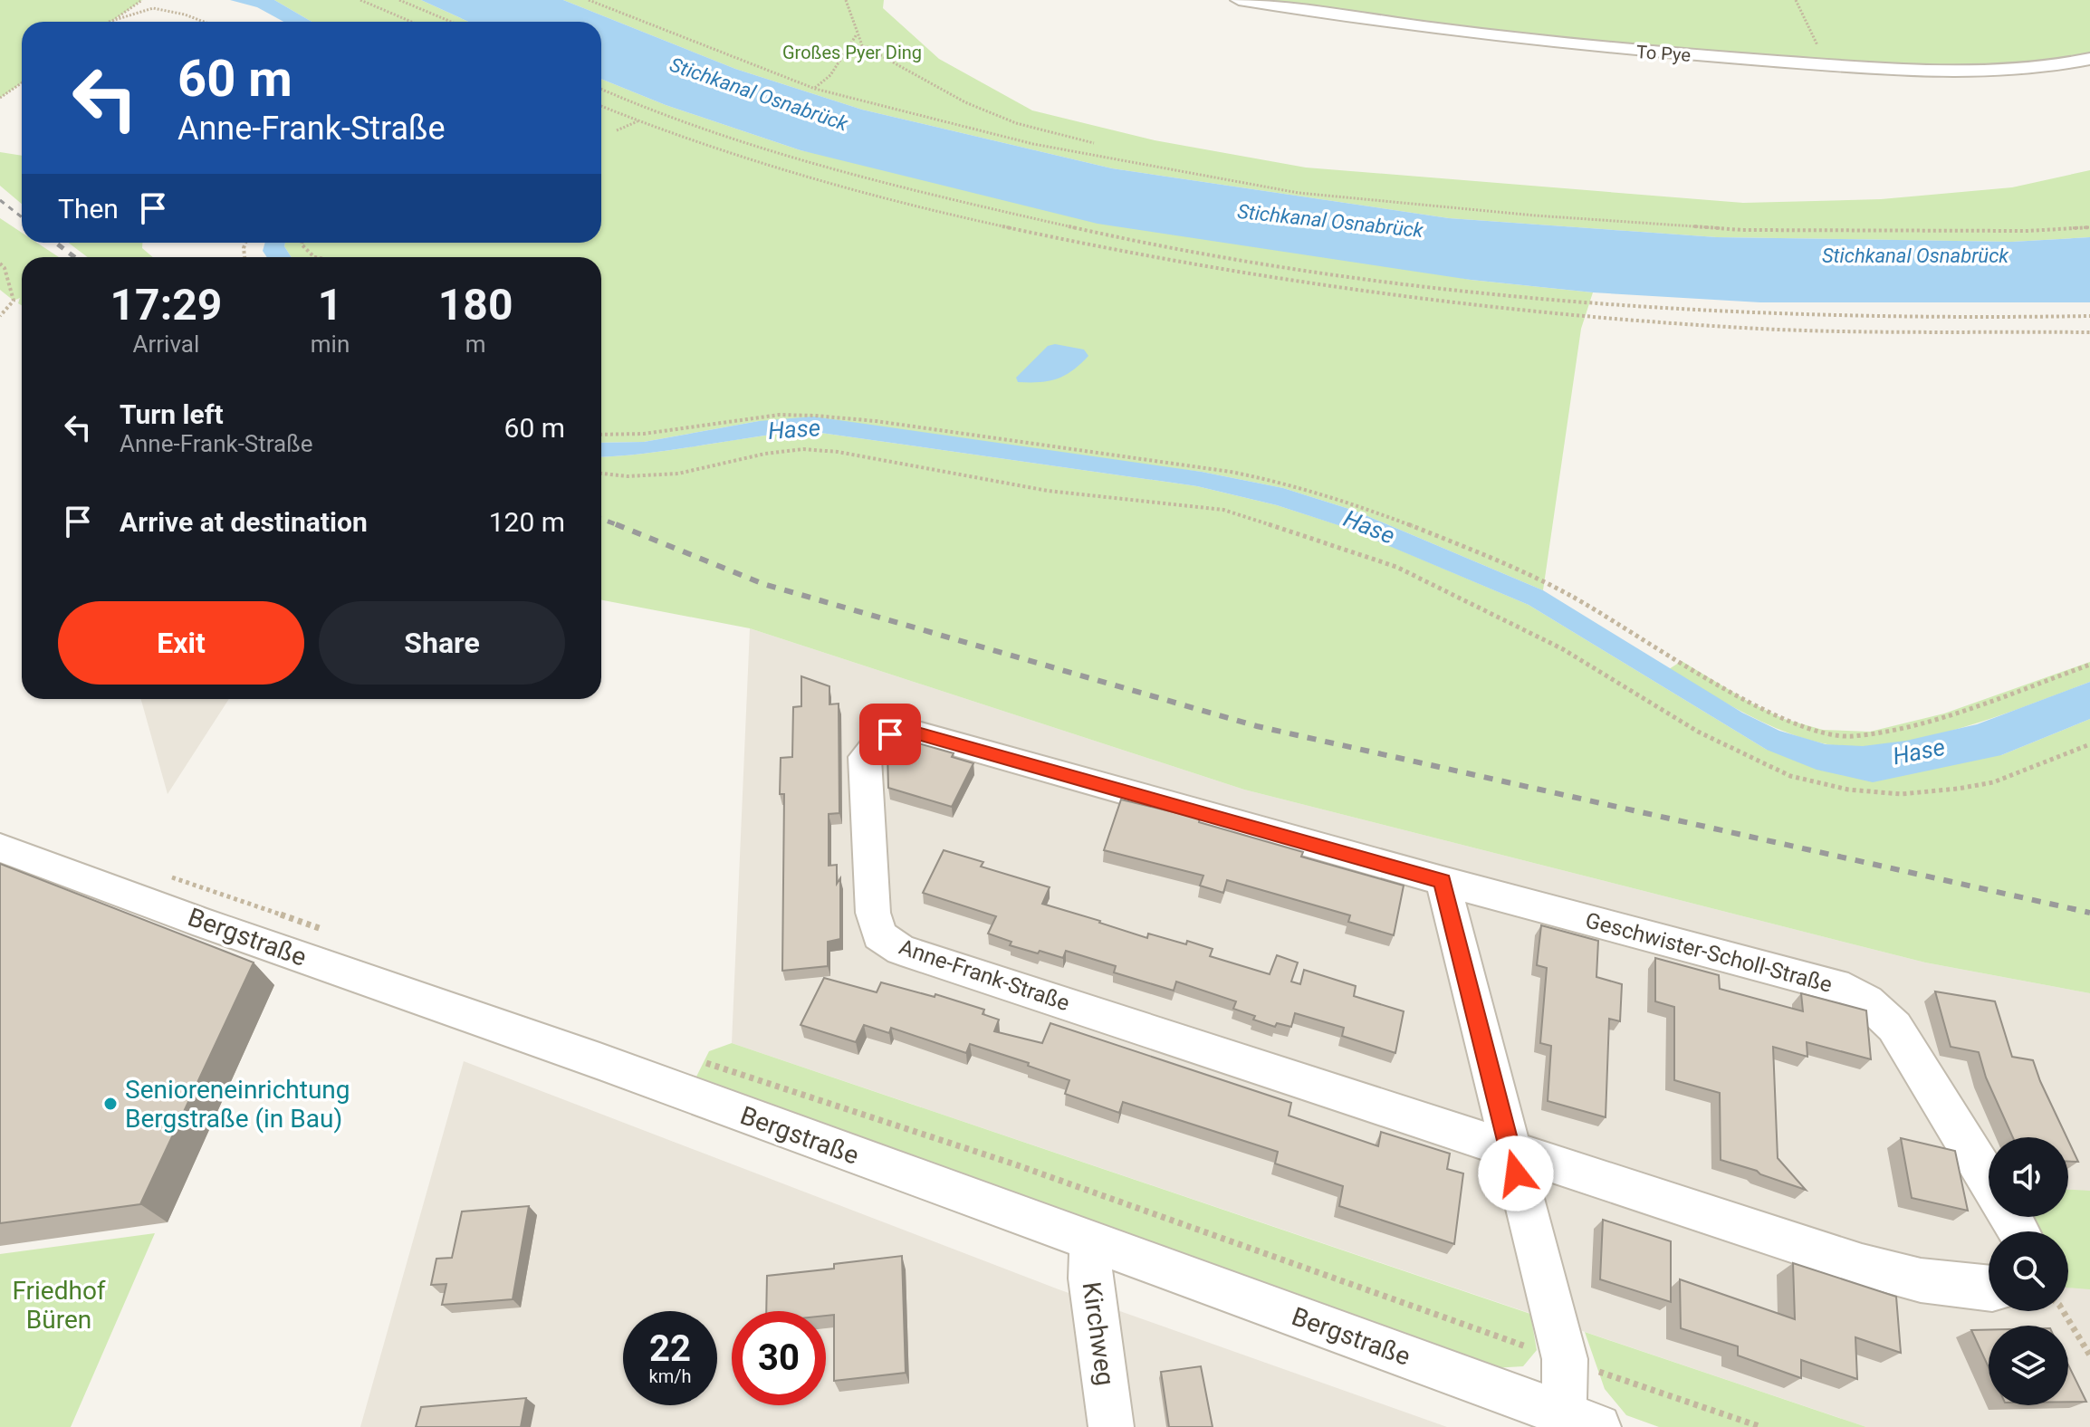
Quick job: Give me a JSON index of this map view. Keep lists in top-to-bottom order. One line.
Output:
{"streets":{"street":["To Pye","Bergstraße","Geschwister-Scholl-Straße","Anne-Frank-Straße","Kirchweg"]},"crossings":[["Bergstraße","Kirchweg"],["Geschwister-Scholl-Straße","Anne-Frank-Straße"]],"water":["Stichkanal Osnabrück","Hase"],"parks":["Großes Pyer Ding","Friedhof Büren"],"places":["Senioreneinrichtung Bergstraße (in Bau)"],"page":{"turn":["60 m","Anne-Frank-Straße"],"then":"Then","eta":["17:29","Arrival","1","min","180","m"],"list":[{"name":"Turn left","note":"Anne-Frank-Straße","value":"60 m"},{"name":"Arrive at destination","value":"120 m"}],"buttons":["Exit","Share"],"speed":"22 km/h","limit":"30"}}
